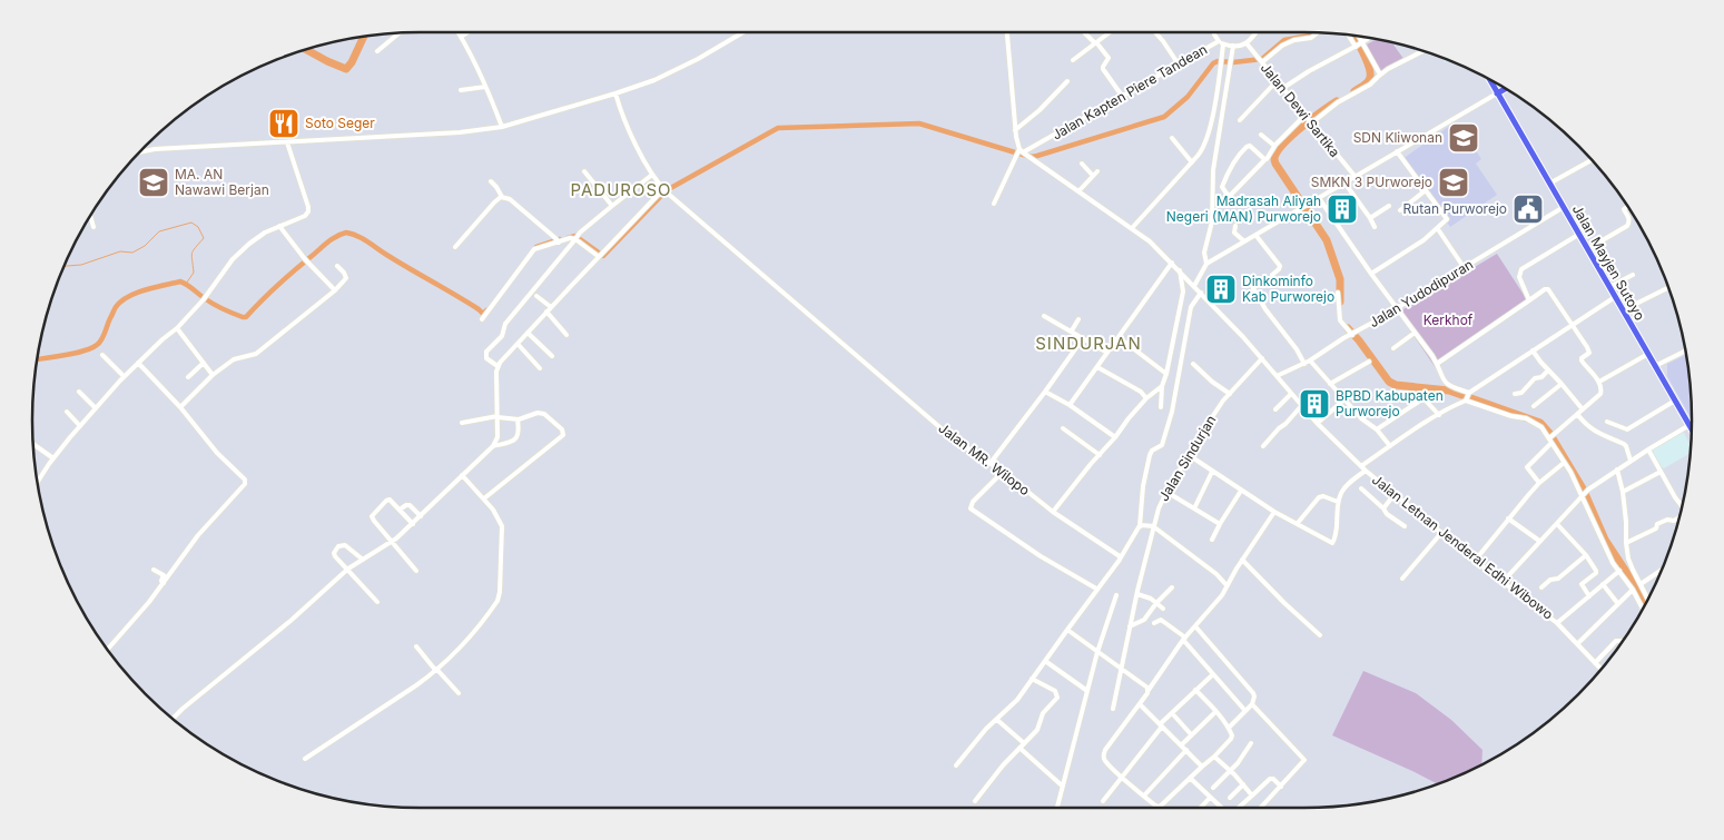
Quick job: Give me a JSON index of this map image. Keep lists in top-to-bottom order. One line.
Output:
{"streets":{"main road":["Jalan Mayjen Sutoyo"],"street":["Jalan Kapten Piere Tandean","Jalan Dewi Sartika","Jalan Yudodipuran","Jalan Sindurjan","Jalan MR. Wilopo","Jalan Letnan Jenderal Edhi Wibowo"]},"crossings":[["Jalan Kapten Piere Tandean","Jalan Letnan Jenderal Edhi Wibowo"],["Jalan Mayjen Sutoyo","Jalan Yudodipuran"],["Jalan Yudodipuran","Jalan Letnan Jenderal Edhi Wibowo"],["Jalan Sindurjan","Jalan Letnan Jenderal Edhi Wibowo"]],"districts":["PADUROSO","SINDURJAN"],"parks":["Kerkhof"],"places":{"restaurant":["Soto Seger"],"school or university":["SDN Kliwonan","MA. AN Nawawi Berjan","SMKN 3 PUrworejo"],"building":["Madrasah Aliyah Negeri (MAN) Purworejo","Dinkominfo Kab Purworejo","BPBD Kabupaten Purworejo"],"public building":["Rutan Purworejo"]}}
